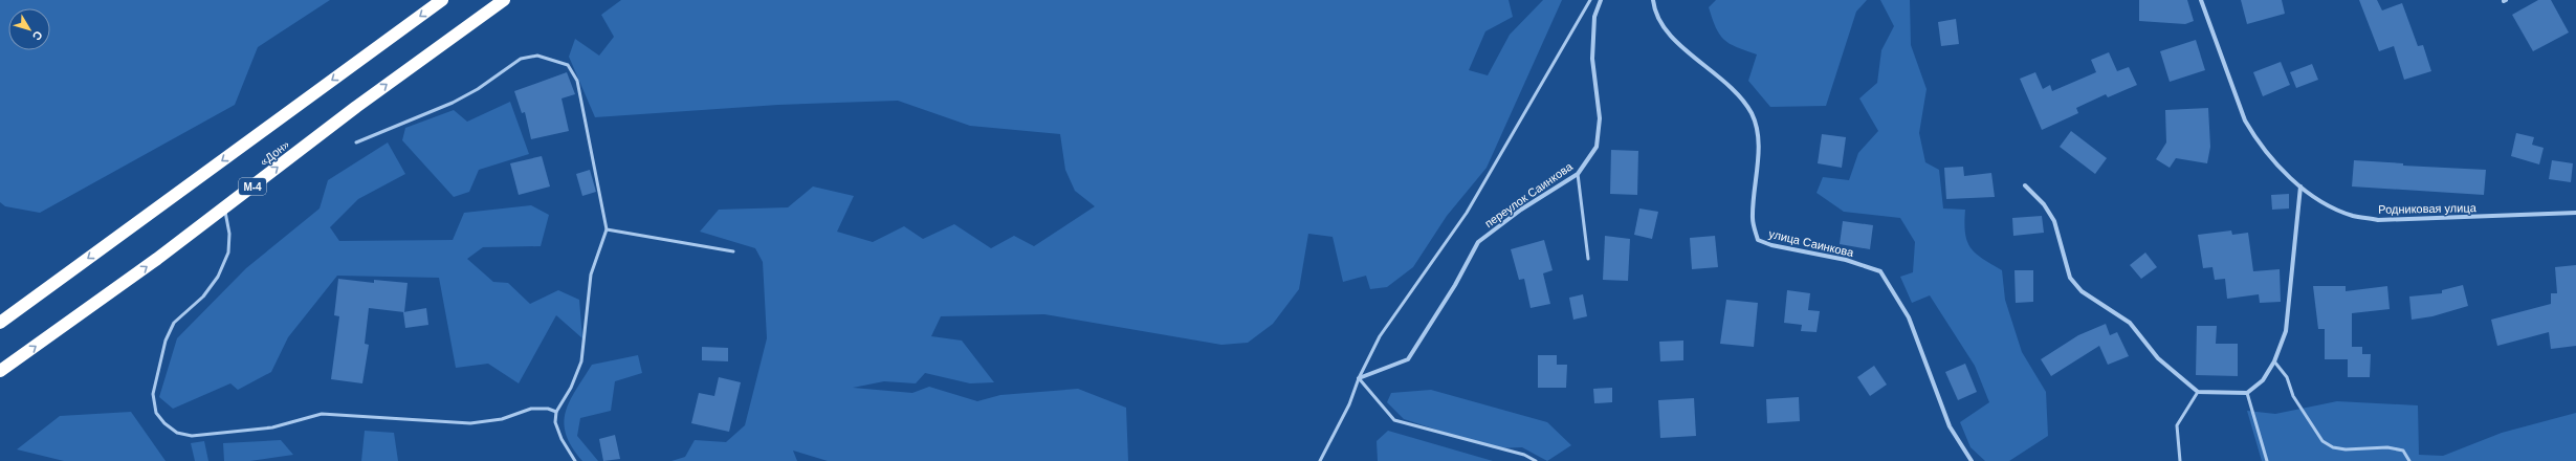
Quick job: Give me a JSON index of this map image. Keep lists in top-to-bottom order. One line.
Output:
{"streets":{"highway":["«Дон»","М-4"],"street":["переулок Саинкова","Родниковая улица","улица Саинкова"]},"north":"bottom right"}
